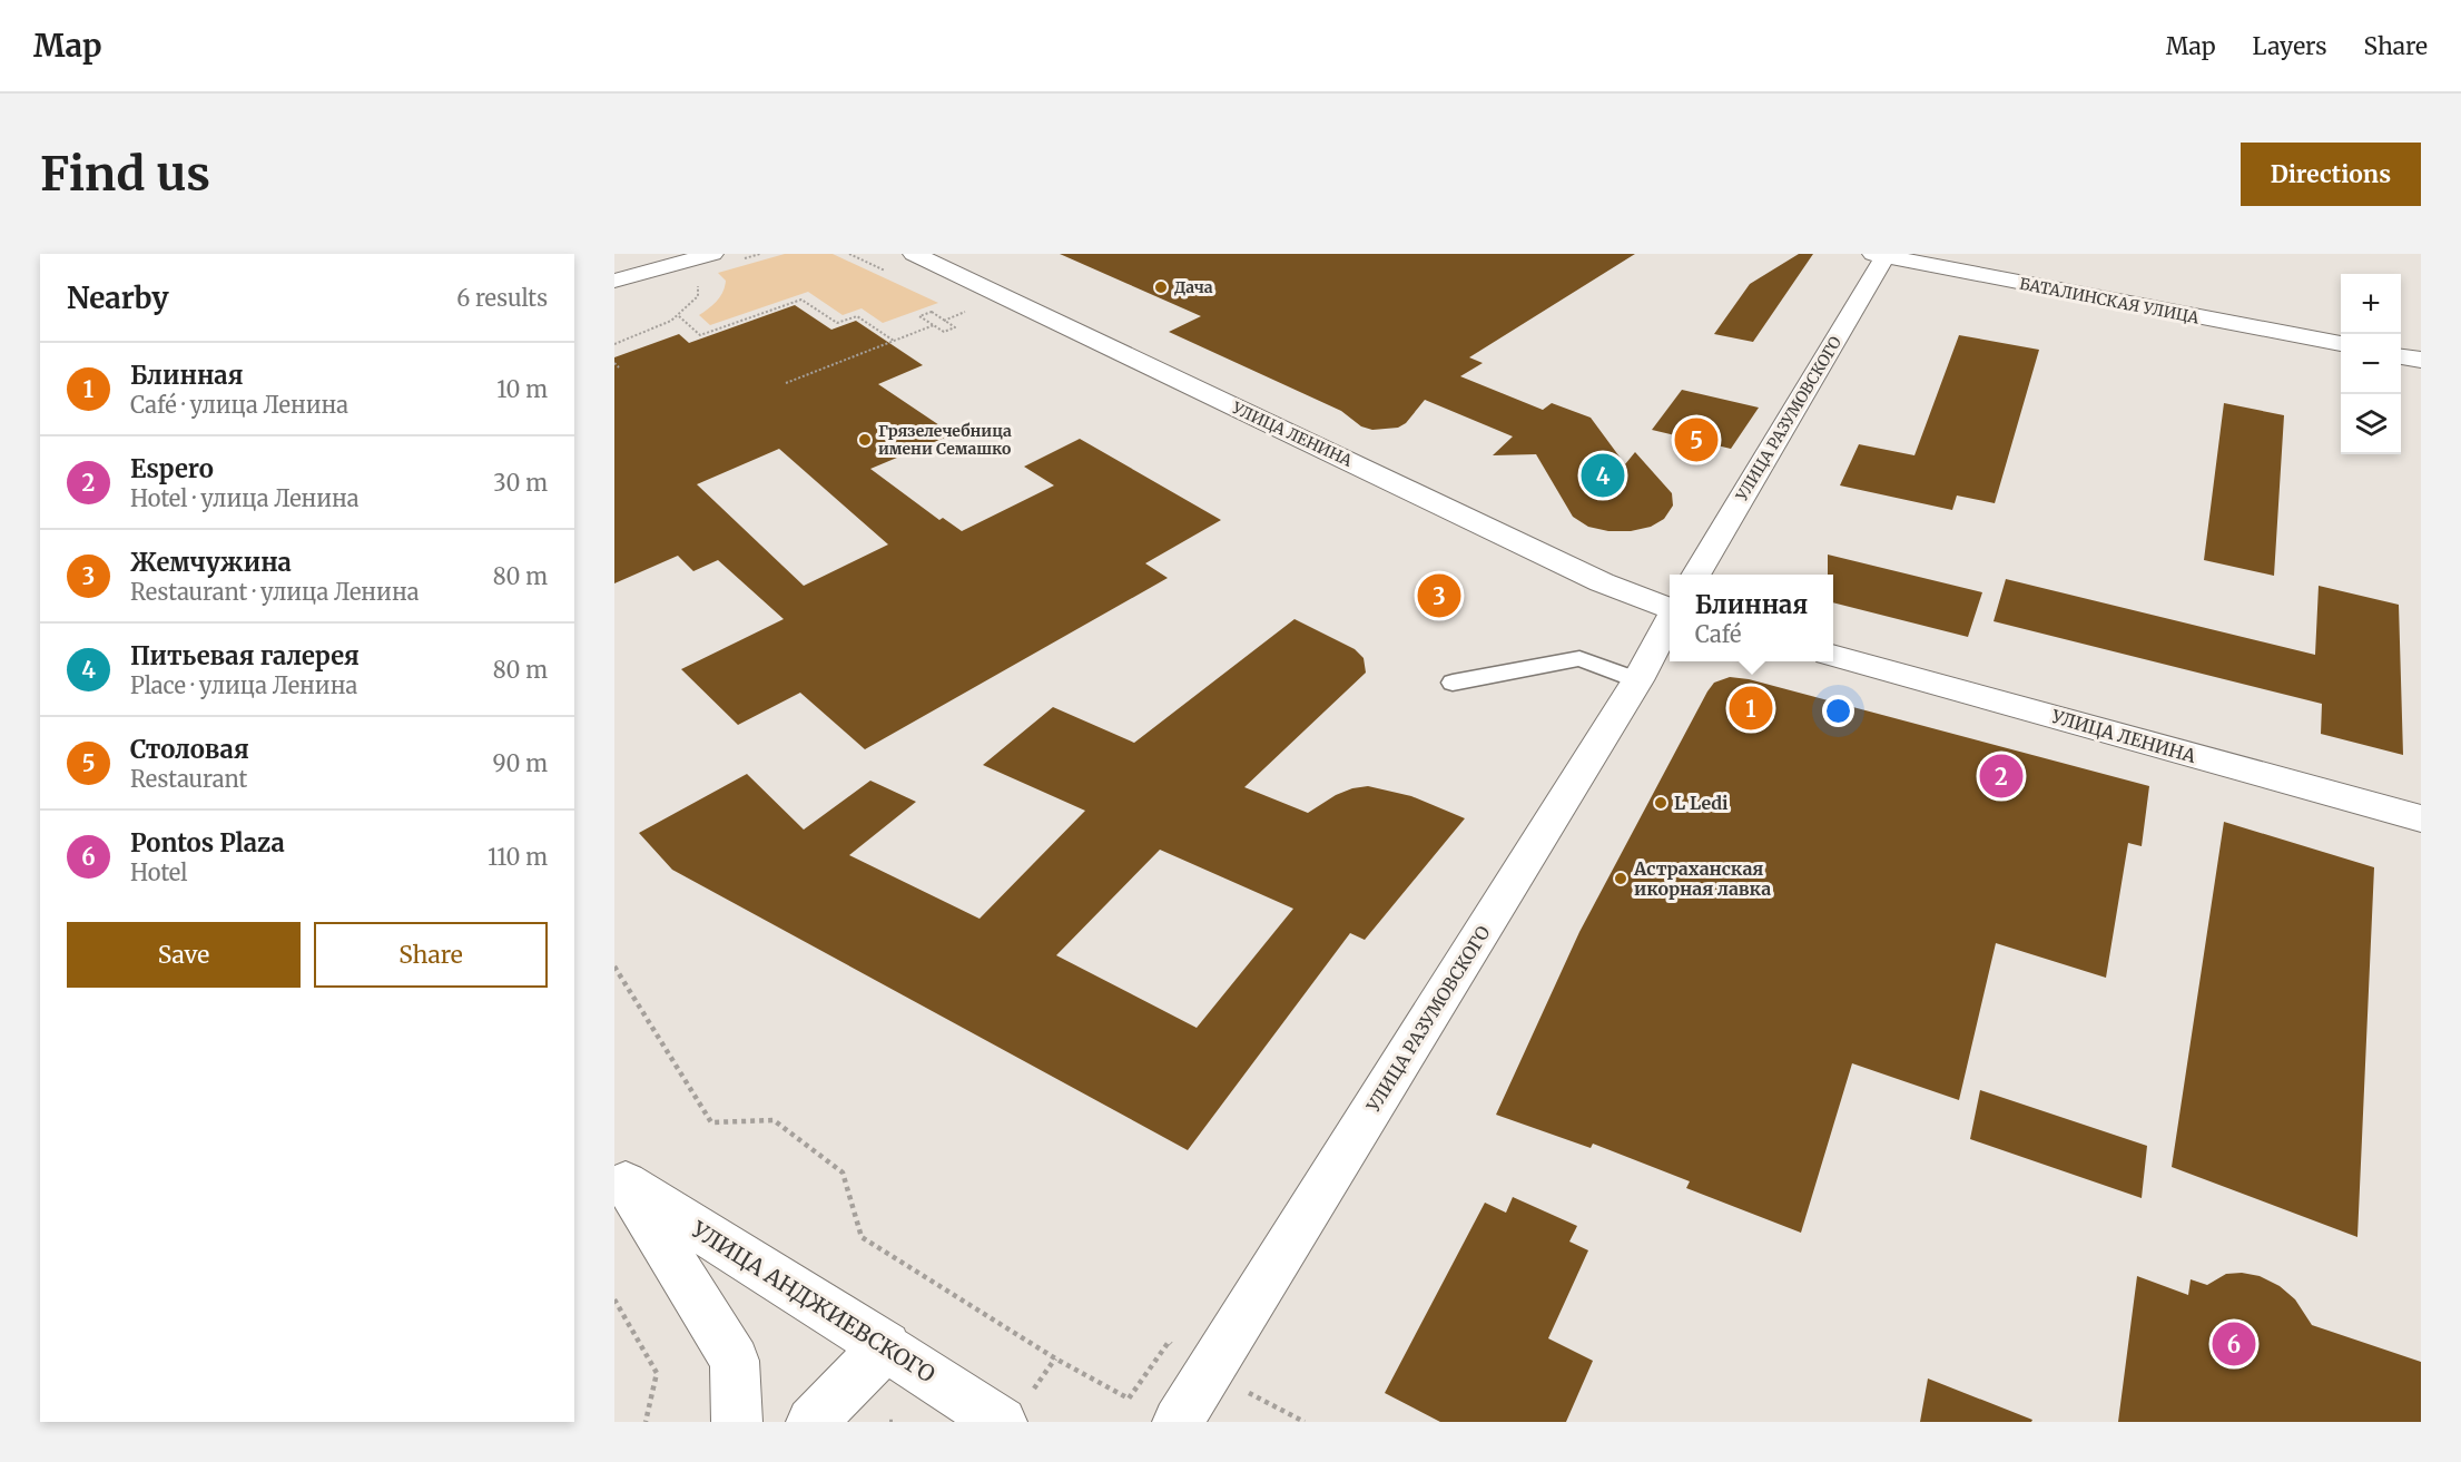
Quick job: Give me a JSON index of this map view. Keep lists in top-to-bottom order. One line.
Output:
{"streets":{"street":["БАТАЛИНСКАЯ УЛИЦА","УЛИЦА РАЗУМОВСКОГО","УЛИЦА ЛЕНИНА","УЛИЦА АНДЖИЕВСКОГО"]},"crossings":[["БАТАЛИНСКАЯ УЛИЦА","УЛИЦА РАЗУМОВСКОГО"]],"places":["Дача","Грязелечебница имени Семашко","L Ledi","Астраханская икорная лавка"],"page":{"header":"Map","nav":["Map","Layers","Share"],"buttons":["Directions",["Save","Share"]],"title":"Find us","heading":["Nearby","6 results"],"map_buttons":["+","−"],"list":[{"mark":"1","name":"Блинная","note":"Café · улица Ленина","value":"10 m"},{"mark":"2","name":"Espero","note":"Hotel · улица Ленина","value":"30 m"},{"mark":"3","name":"Жемчужина","note":"Restaurant · улица Ленина","value":"80 m"},{"mark":"4","name":"Питьевая галерея","note":"Place · улица Ленина","value":"80 m"},{"mark":"5","name":"Столовая","note":"Restaurant","value":"90 m"},{"mark":"6","name":"Pontos Plaza","note":"Hotel","value":"110 m"}],"pins":["5","4","3","1","2","6"],"popup":["Блинная","Café"]}}
